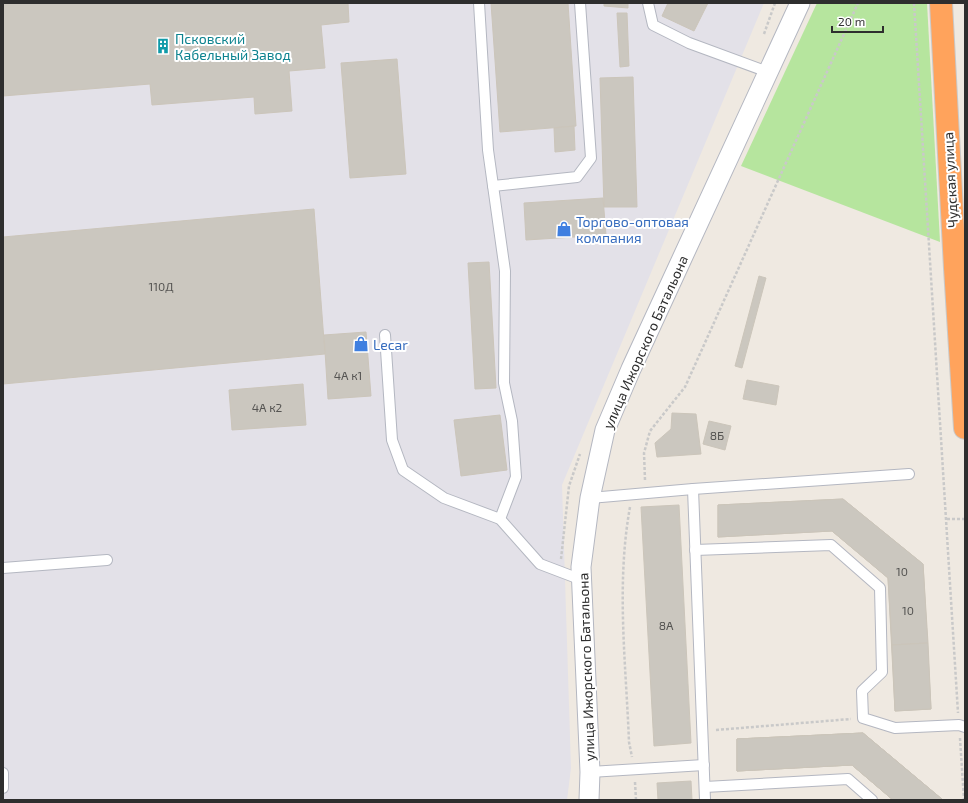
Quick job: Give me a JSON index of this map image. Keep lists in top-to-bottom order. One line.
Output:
{"streets":{"highway":["Чудская улица"],"street":["улица Ижорского Батальона"]},"places":{"building":["Псковский Кабельный Завод"],"shop":["Торгово-оптовая компания","Lecar"]},"house_numbers":["110Д","4А к1","4А к2","8Б","10","10","8А"],"scale_bar":"20 m"}
